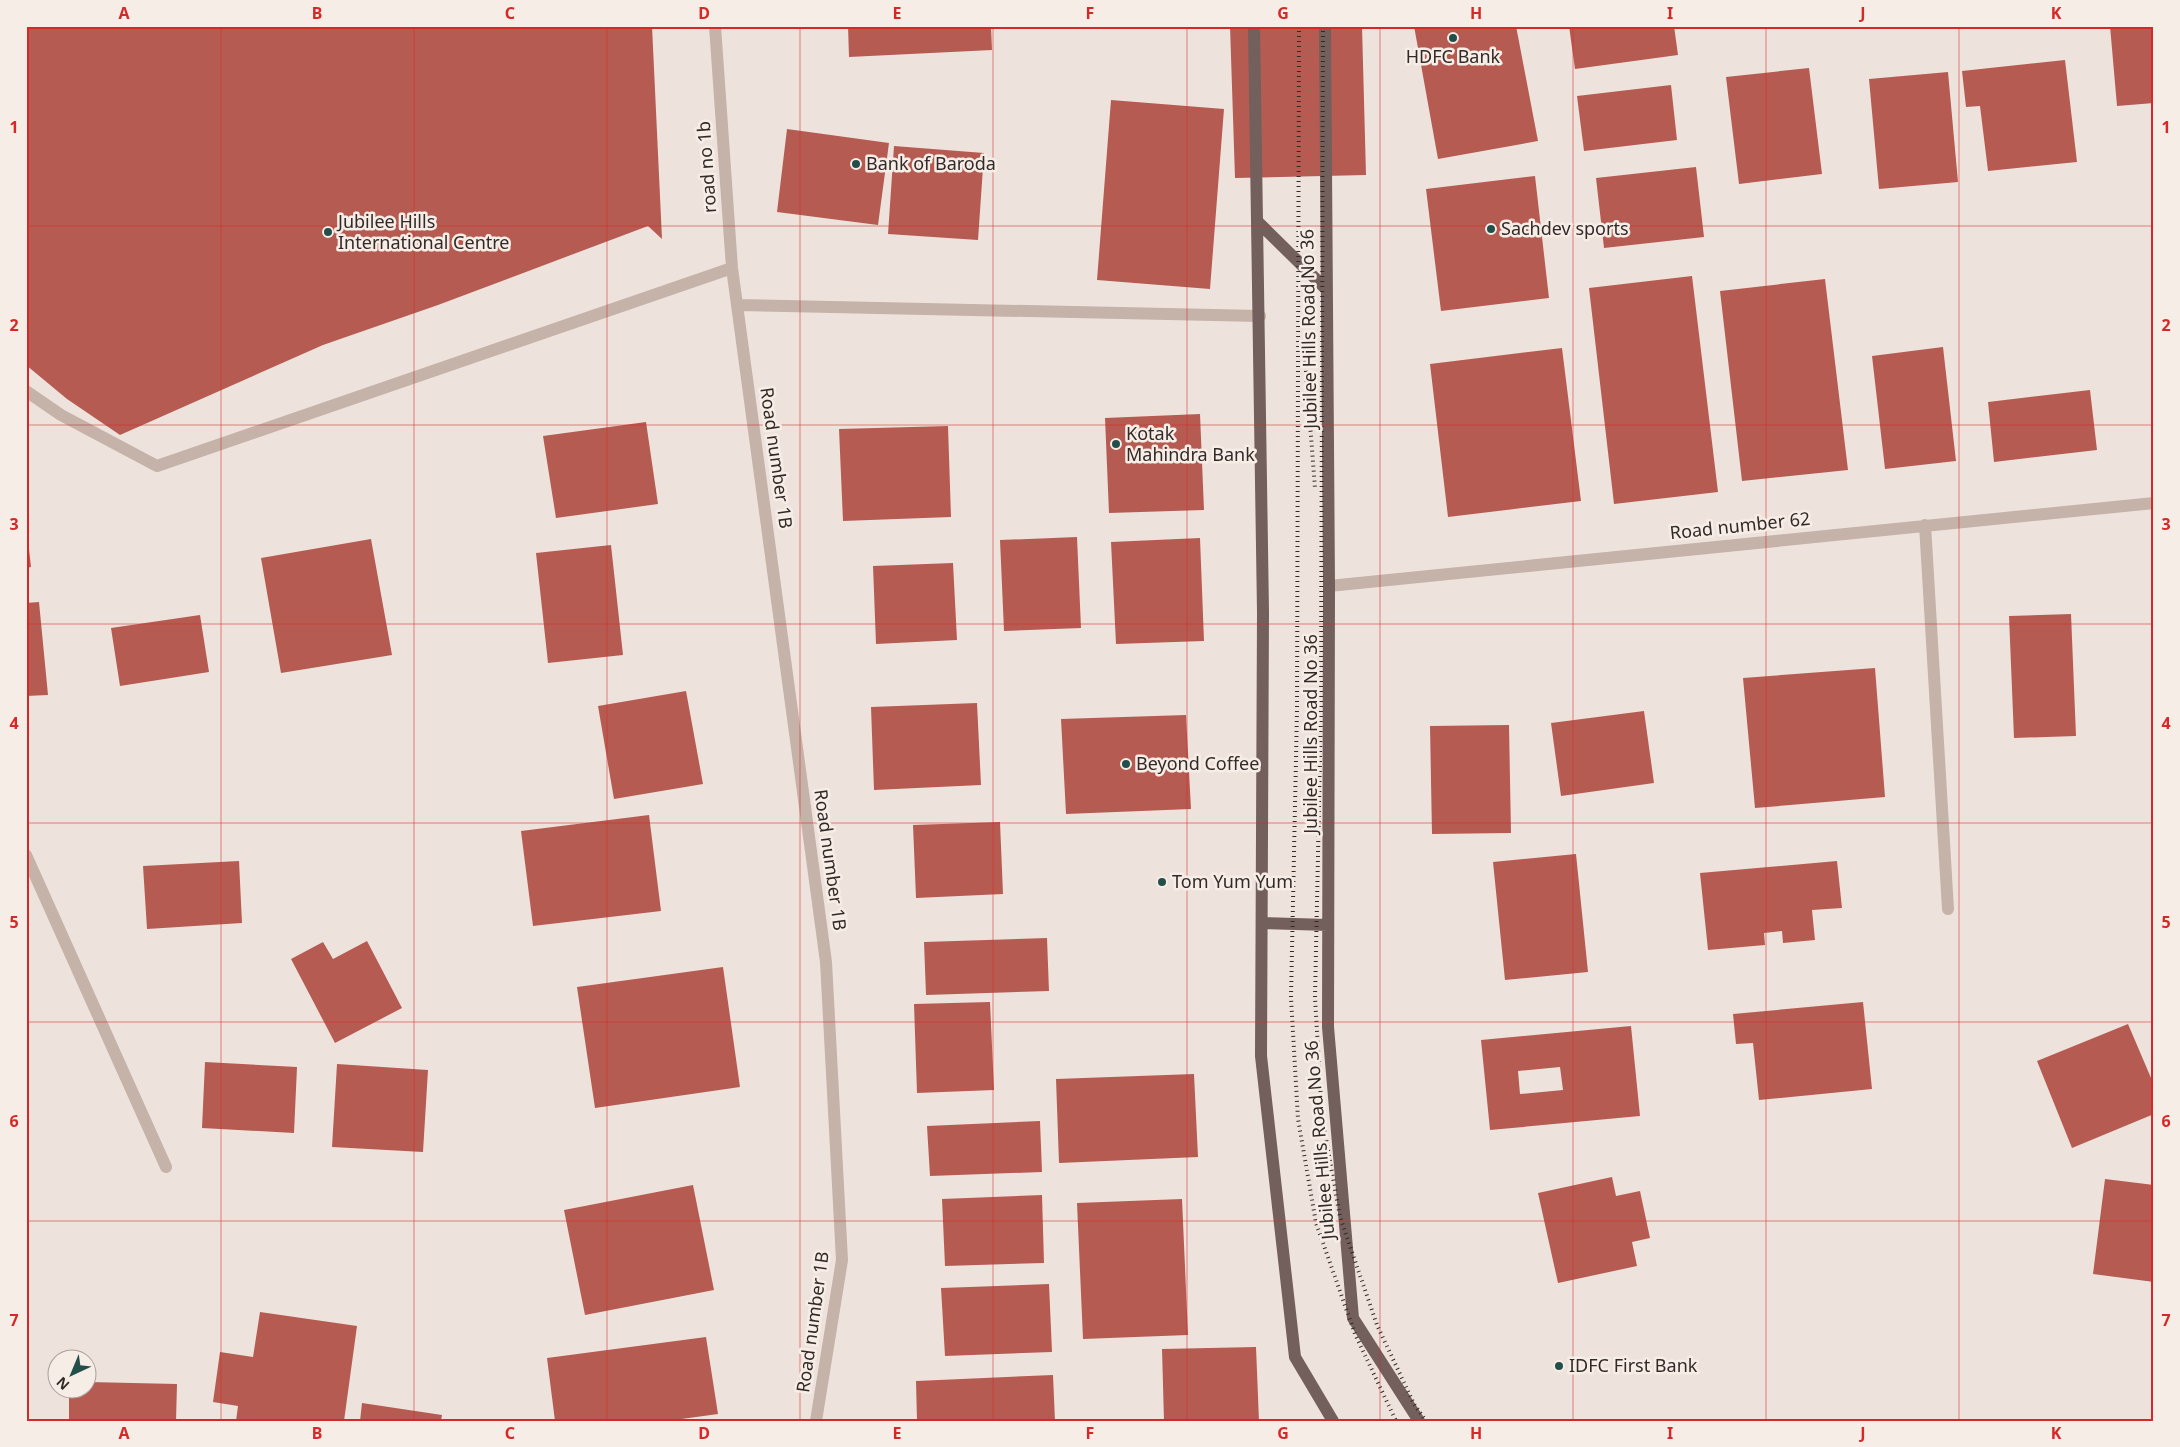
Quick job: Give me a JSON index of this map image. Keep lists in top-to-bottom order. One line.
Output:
{"streets":{"main road":["Jubilee Hills Road No 36"],"street":["road no 1b","Road number 1B","Road number 62"]},"crossings":[["road no 1b","Road number 1B"],["Jubilee Hills Road No 36","Road number 62"]],"places":["HDFC Bank","Bank of Baroda","Sachdev sports","Jubilee Hills International Centre","Kotak Mahindra Bank","Beyond Coffee","Tom Yum Yum","IDFC First Bank"],"north":"bottom left","grid":{"columns":["A","B","C","D","E","F","G","H","I","J","K"],"rows":["1","2","3","4","5","6","7"]}}
